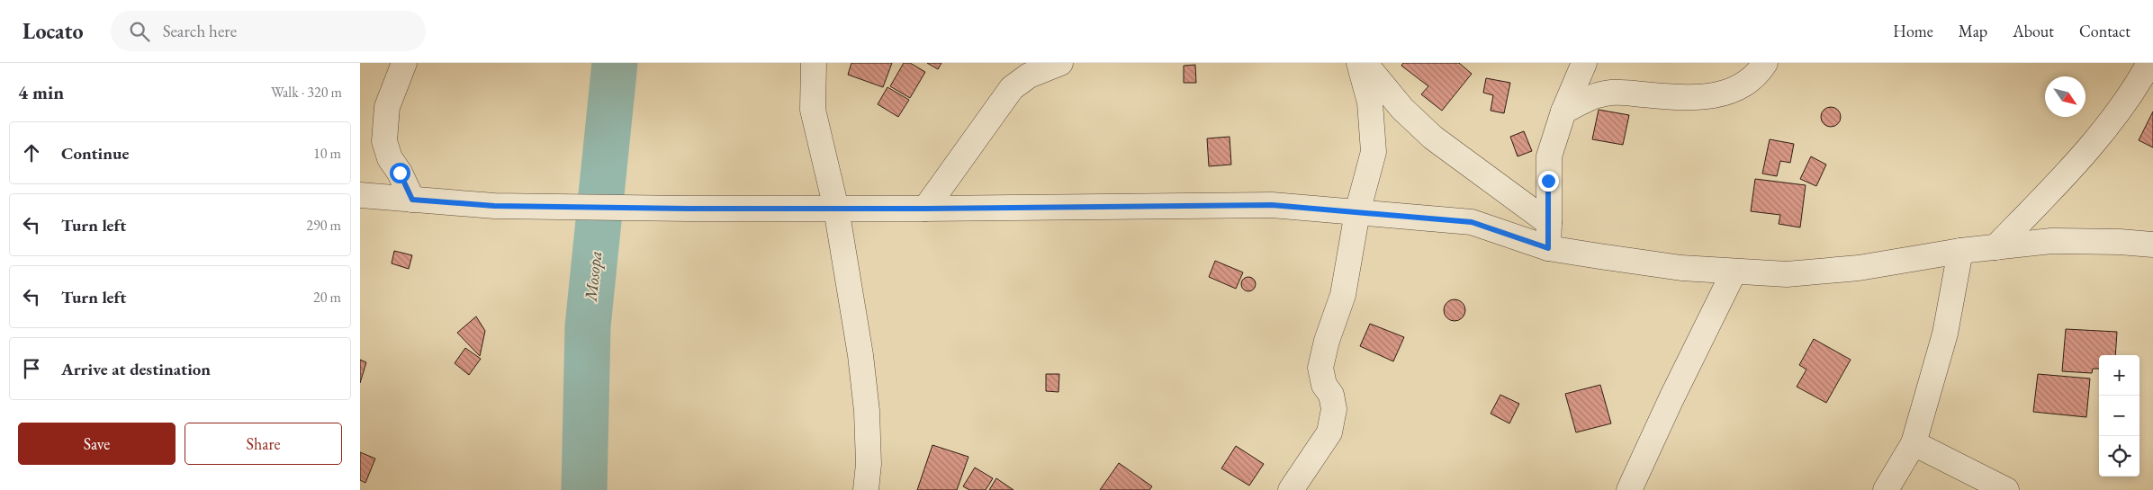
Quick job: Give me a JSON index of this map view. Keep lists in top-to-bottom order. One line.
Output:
{"water":["Mosopa"],"north":"bottom right","page":{"header":"Locato","search":"Search here","nav":["Home","Map","About","Contact"],"heading":["4 min","Walk · 320 m"],"list":[["Continue","10 m"],["Turn left","290 m"],["Turn left","20 m"],"Arrive at destination"],"map_buttons":["+","−"],"buttons":["Save","Share"]}}
